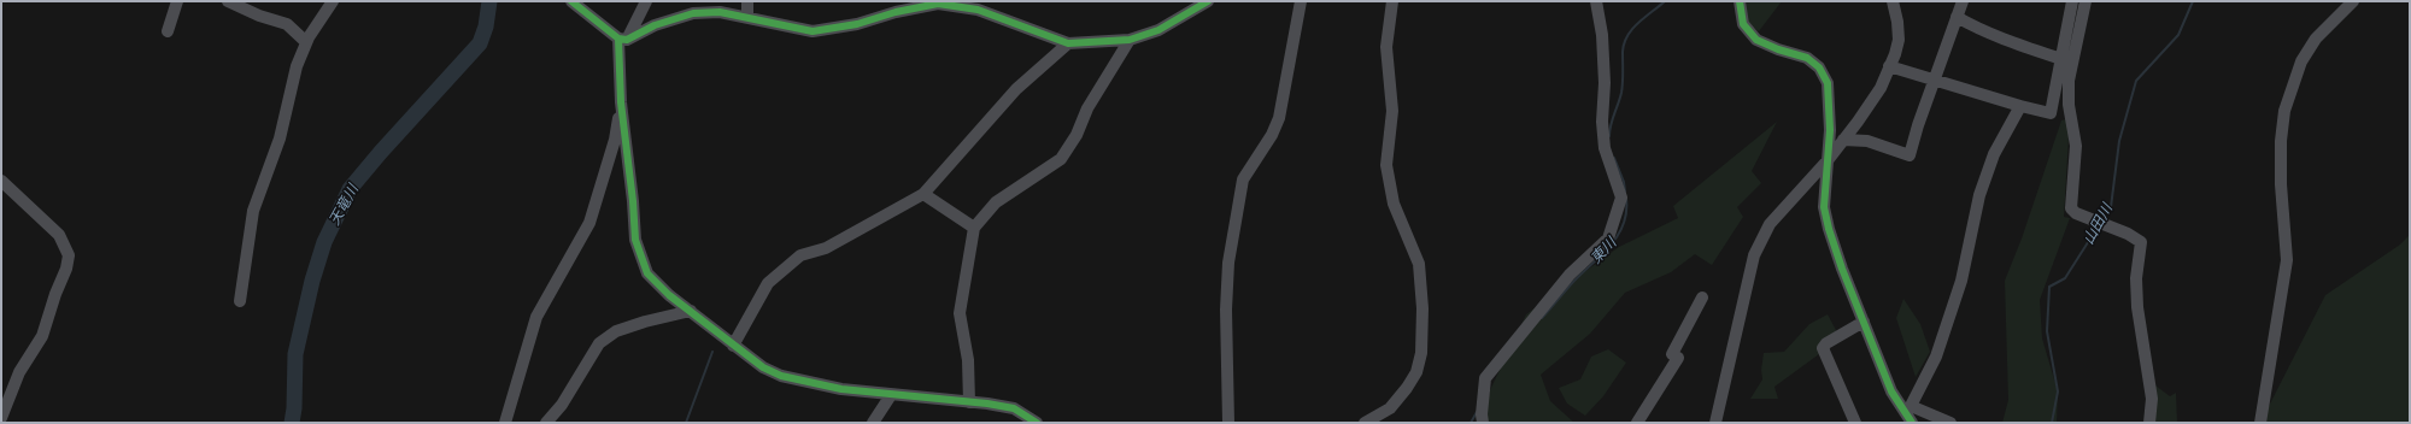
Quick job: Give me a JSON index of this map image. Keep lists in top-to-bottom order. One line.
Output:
{"water":["天竜川","山田川","東川"]}
